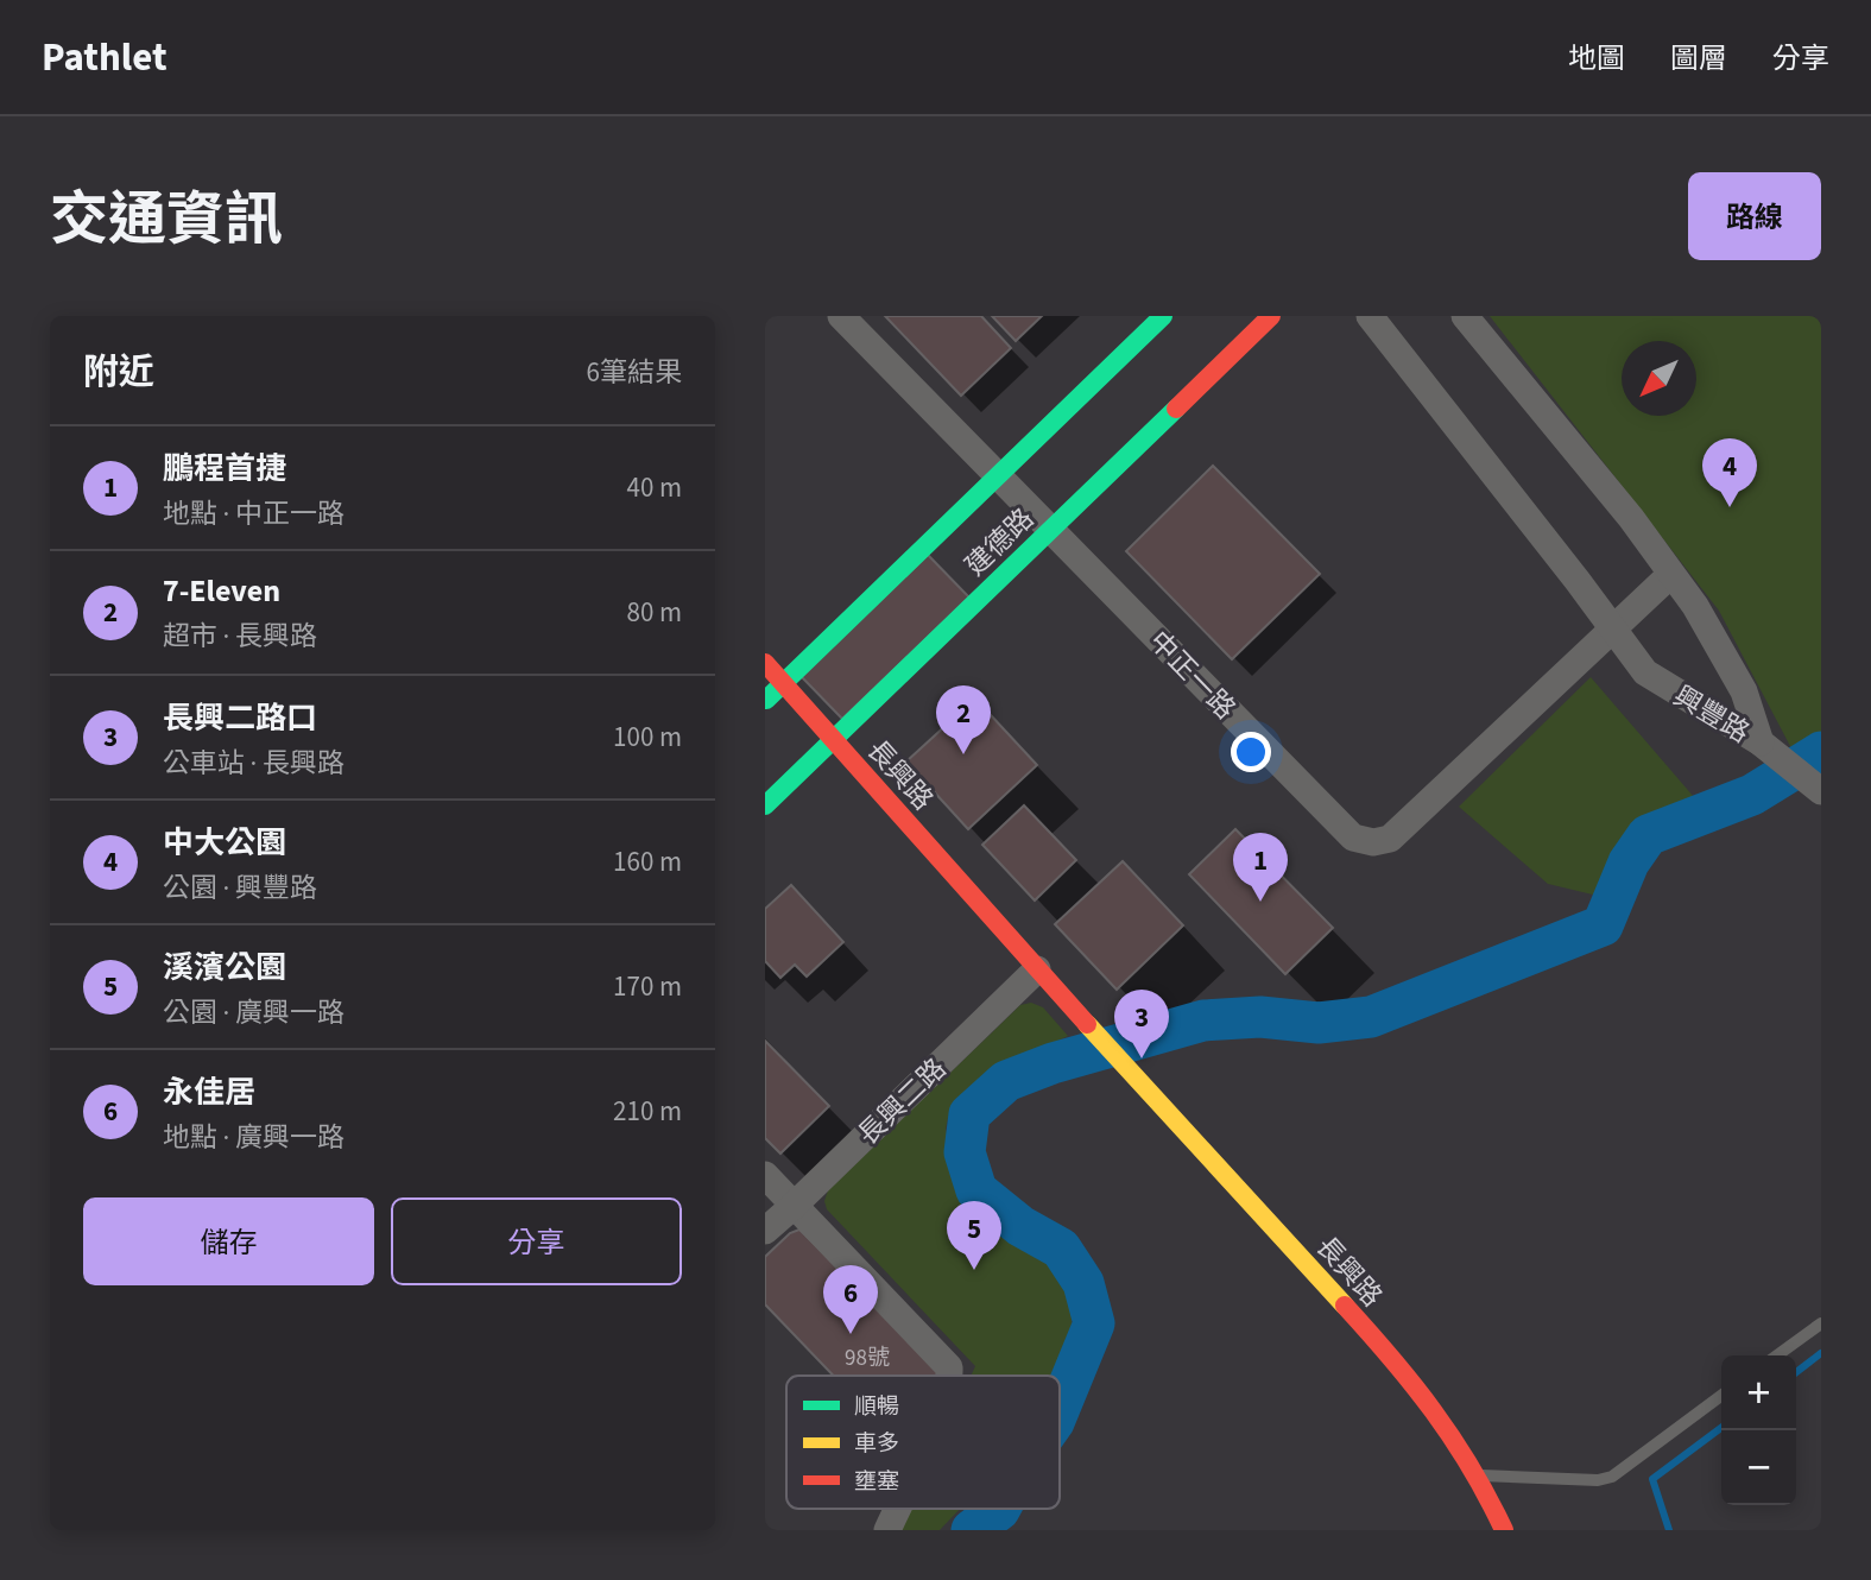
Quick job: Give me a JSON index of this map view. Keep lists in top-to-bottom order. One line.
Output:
{"streets":{"main road":["建德路","長興路"],"street":["中正一路","興豐路","長興二路"]},"crossings":[["建德路","中正一路"],["建德路","長興路"],["中正一路","興豐路"],["長興路","長興二路"]],"house_numbers":["98號"],"legend":["順暢","車多","壅塞"],"north":"bottom left","page":{"header":"Pathlet","nav":["地圖","圖層","分享"],"title":"交通資訊","buttons":["路線",["儲存","分享"]],"heading":["附近","6筆結果"],"list":[{"mark":"1","name":"鵬程首捷","note":"地點 · 中正一路","value":"40 m"},{"mark":"2","name":"7-Eleven","note":"超市 · 長興路","value":"80 m"},{"mark":"3","name":"長興二路口","note":"公車站 · 長興路","value":"100 m"},{"mark":"4","name":"中大公園","note":"公園 · 興豐路","value":"160 m"},{"mark":"5","name":"溪濱公園","note":"公園 · 廣興一路","value":"170 m"},{"mark":"6","name":"永佳居","note":"地點 · 廣興一路","value":"210 m"}],"pins":["4","2","1","3","5","6"],"map_buttons":["+","−"]}}
